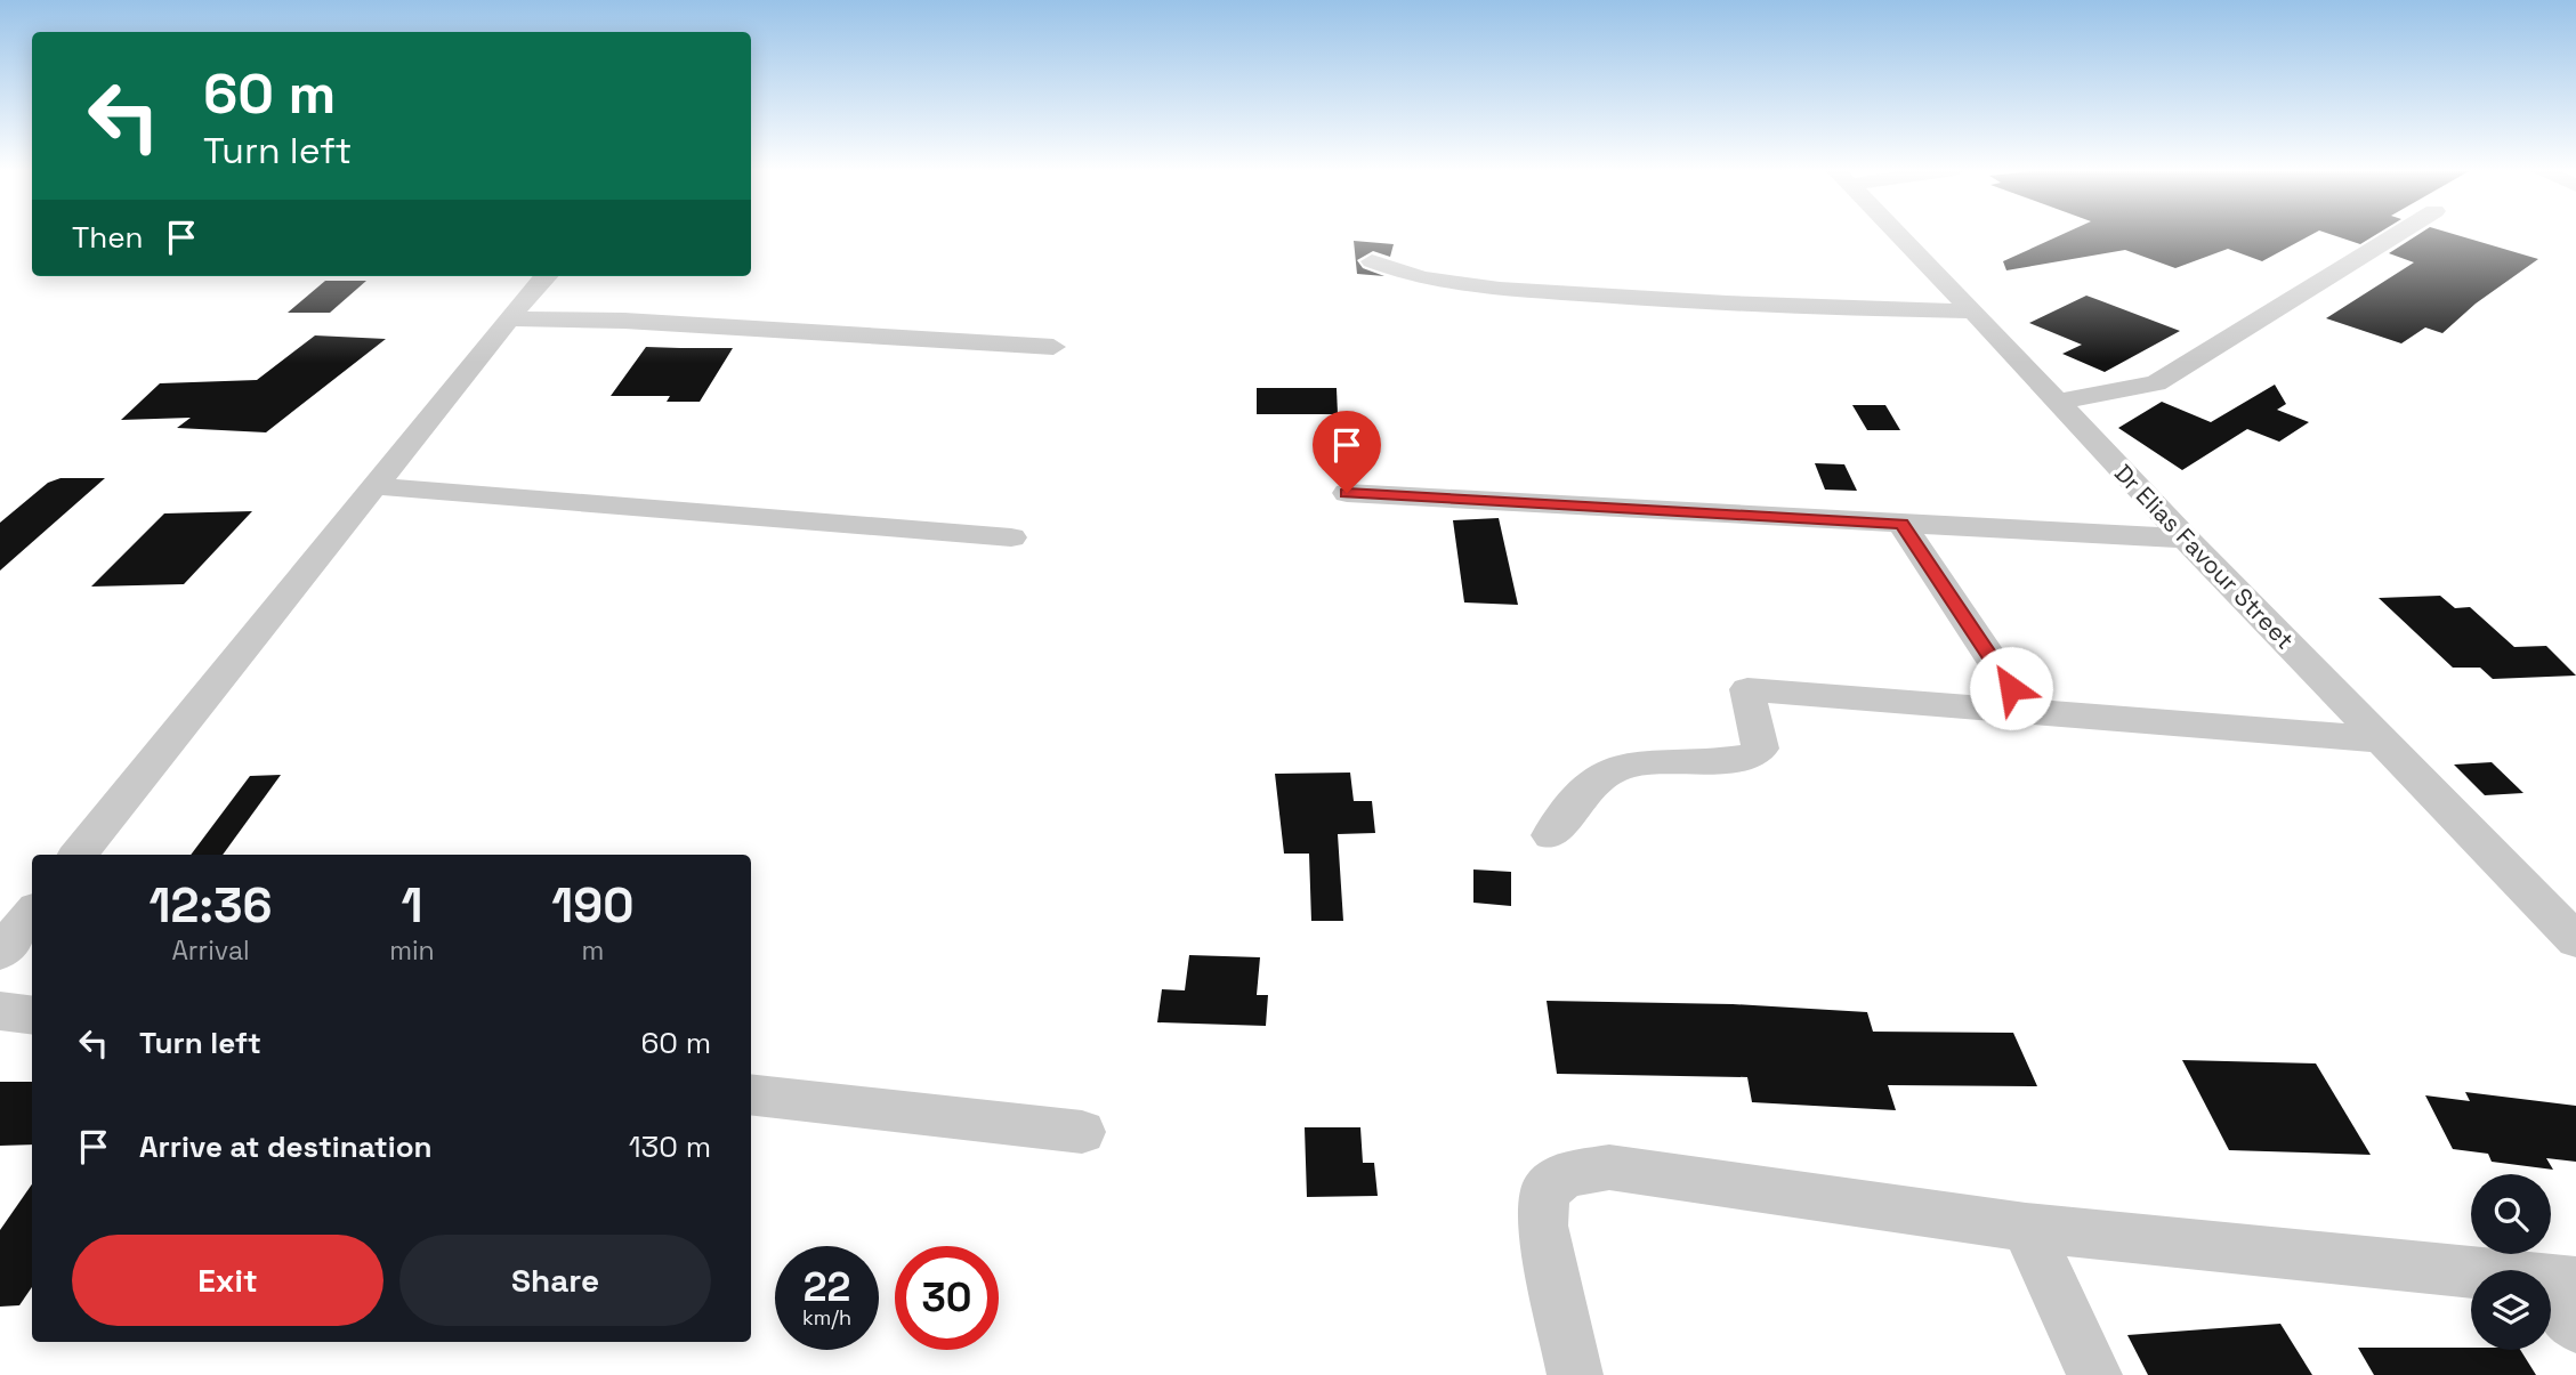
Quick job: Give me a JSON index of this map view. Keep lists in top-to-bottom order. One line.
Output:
{"streets":{"street":["Dr Elias Favour Street"]},"page":{"turn":["60 m","Turn left"],"then":"Then","eta":["12:36","Arrival","1","min","190","m"],"list":[{"name":"Turn left","value":"60 m"},{"name":"Arrive at destination","value":"130 m"}],"buttons":["Exit","Share"],"speed":"22 km/h","limit":"30"}}
